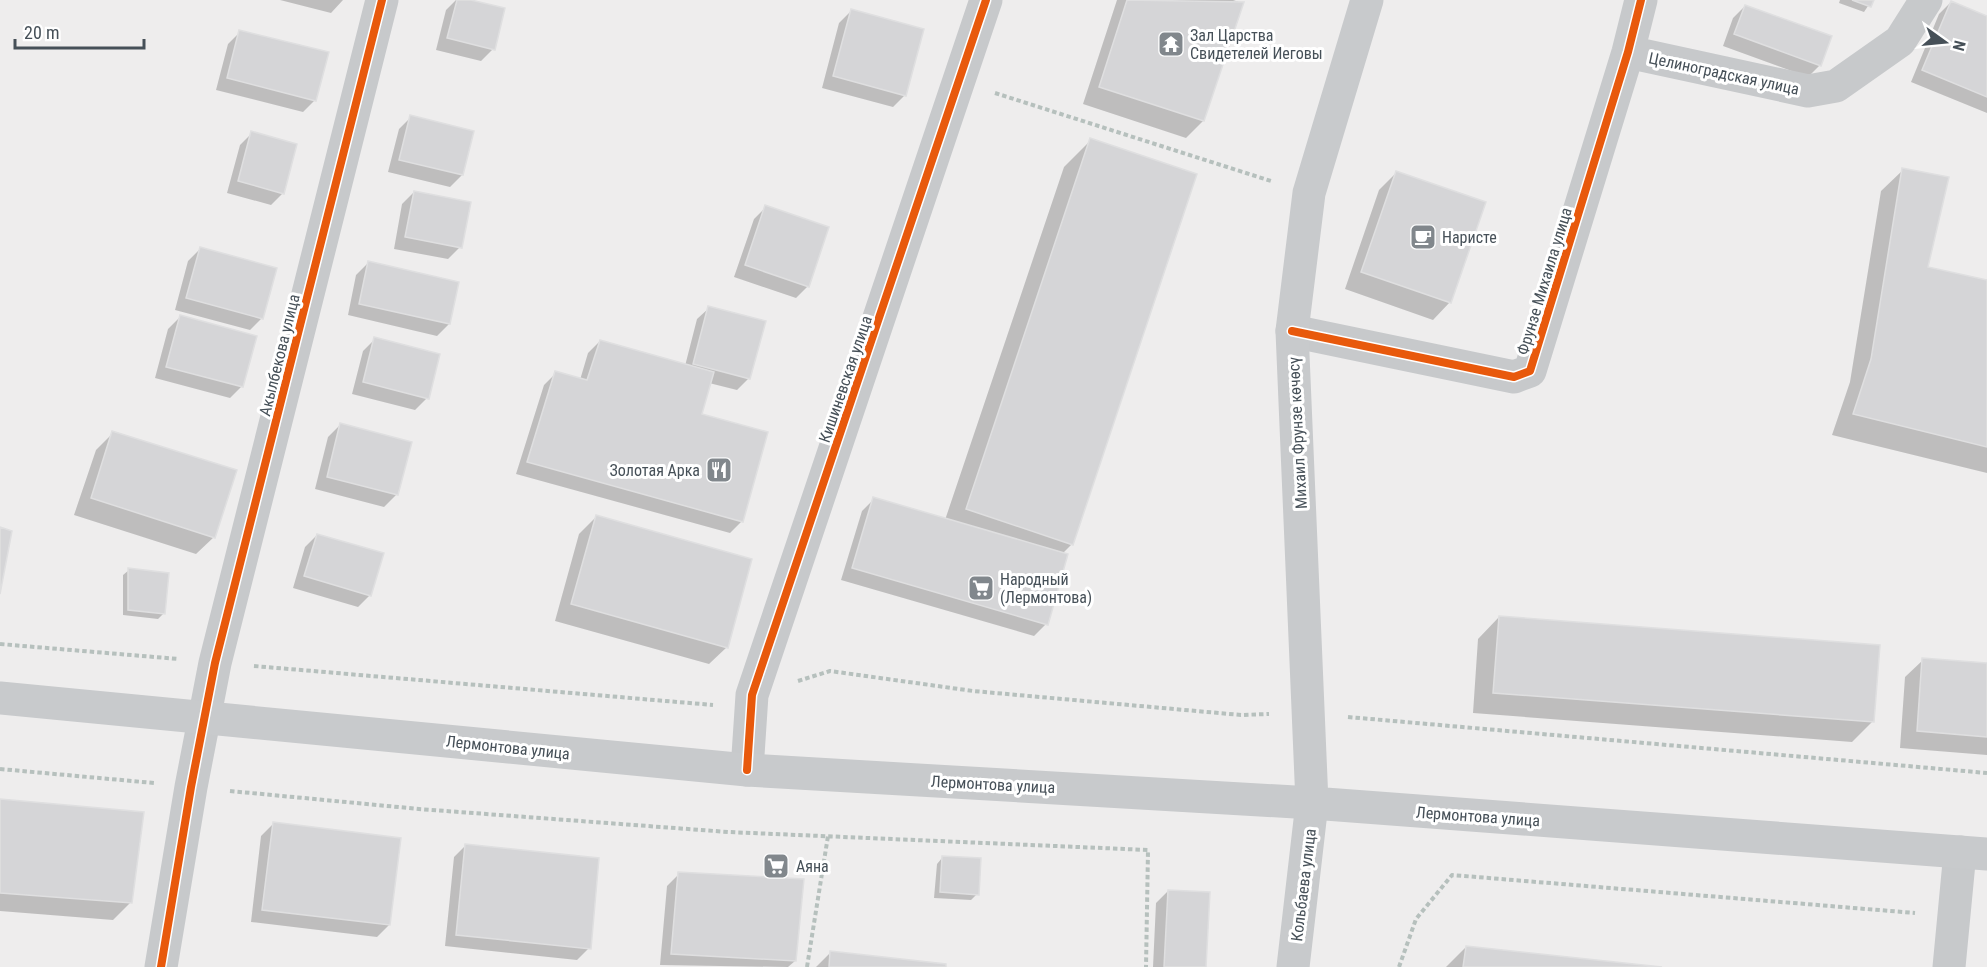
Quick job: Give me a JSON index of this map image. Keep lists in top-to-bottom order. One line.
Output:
{"streets":{"main road":["Михаил Фрунзе көчөсү","Лермонтова улица","Кольбаева улица"],"street":["Целиноградская улица","Фрунзе Михаила улица","Акылбекова улица","Кишиневская улица"]},"crossings":[["Целиноградская улица","Фрунзе Михаила улица"],["Фрунзе Михаила улица","Михаил Фрунзе көчөсү"],["Акылбекова улица","Лермонтова улица"],["Кишиневская улица","Лермонтова улица"],["Михаил Фрунзе көчөсү","Лермонтова улица"],["Михаил Фрунзе көчөсү","Кольбаева улица"],["Лермонтова улица","Кольбаева улица"]],"places":{"temple":["Зал Царства Свидетелей Иеговы"],"cafe":["Наристе"],"restaurant":["Золотая Арка"],"supermarket":["Народный (Лермонтова)","Аяна"]},"scale_bar":"20 m","north":"right"}
